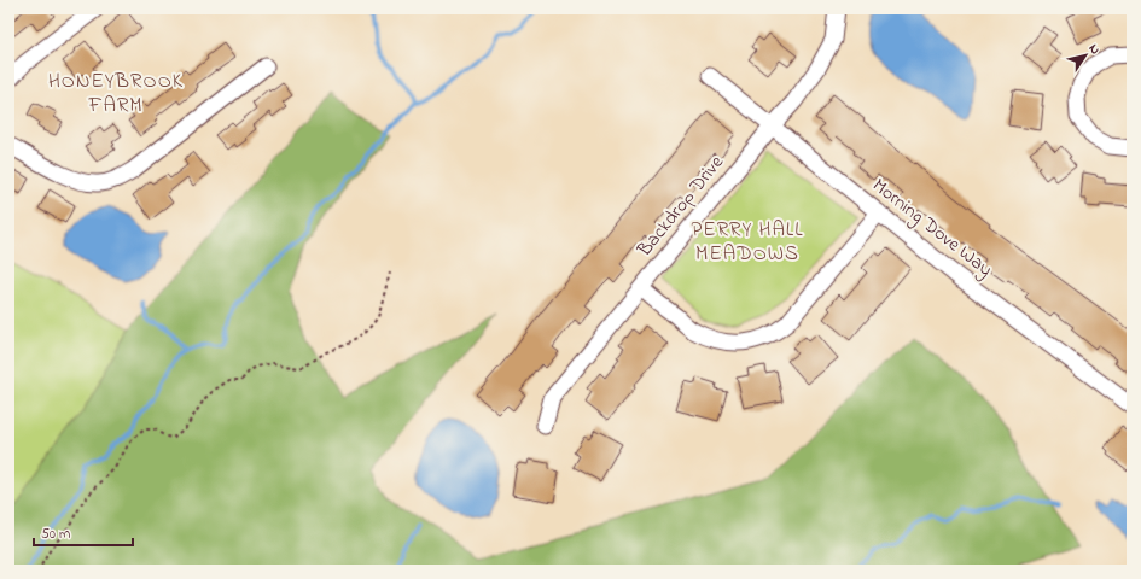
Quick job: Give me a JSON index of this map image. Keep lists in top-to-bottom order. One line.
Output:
{"streets":{"street":["Backdrop Drive","Morning Dove Way"]},"crossings":[["Backdrop Drive","Morning Dove Way"]],"districts":["HONEYBROOK FARM","PERRY HALL MEADOWS"],"scale_bar":"50 m","north":"top right"}
